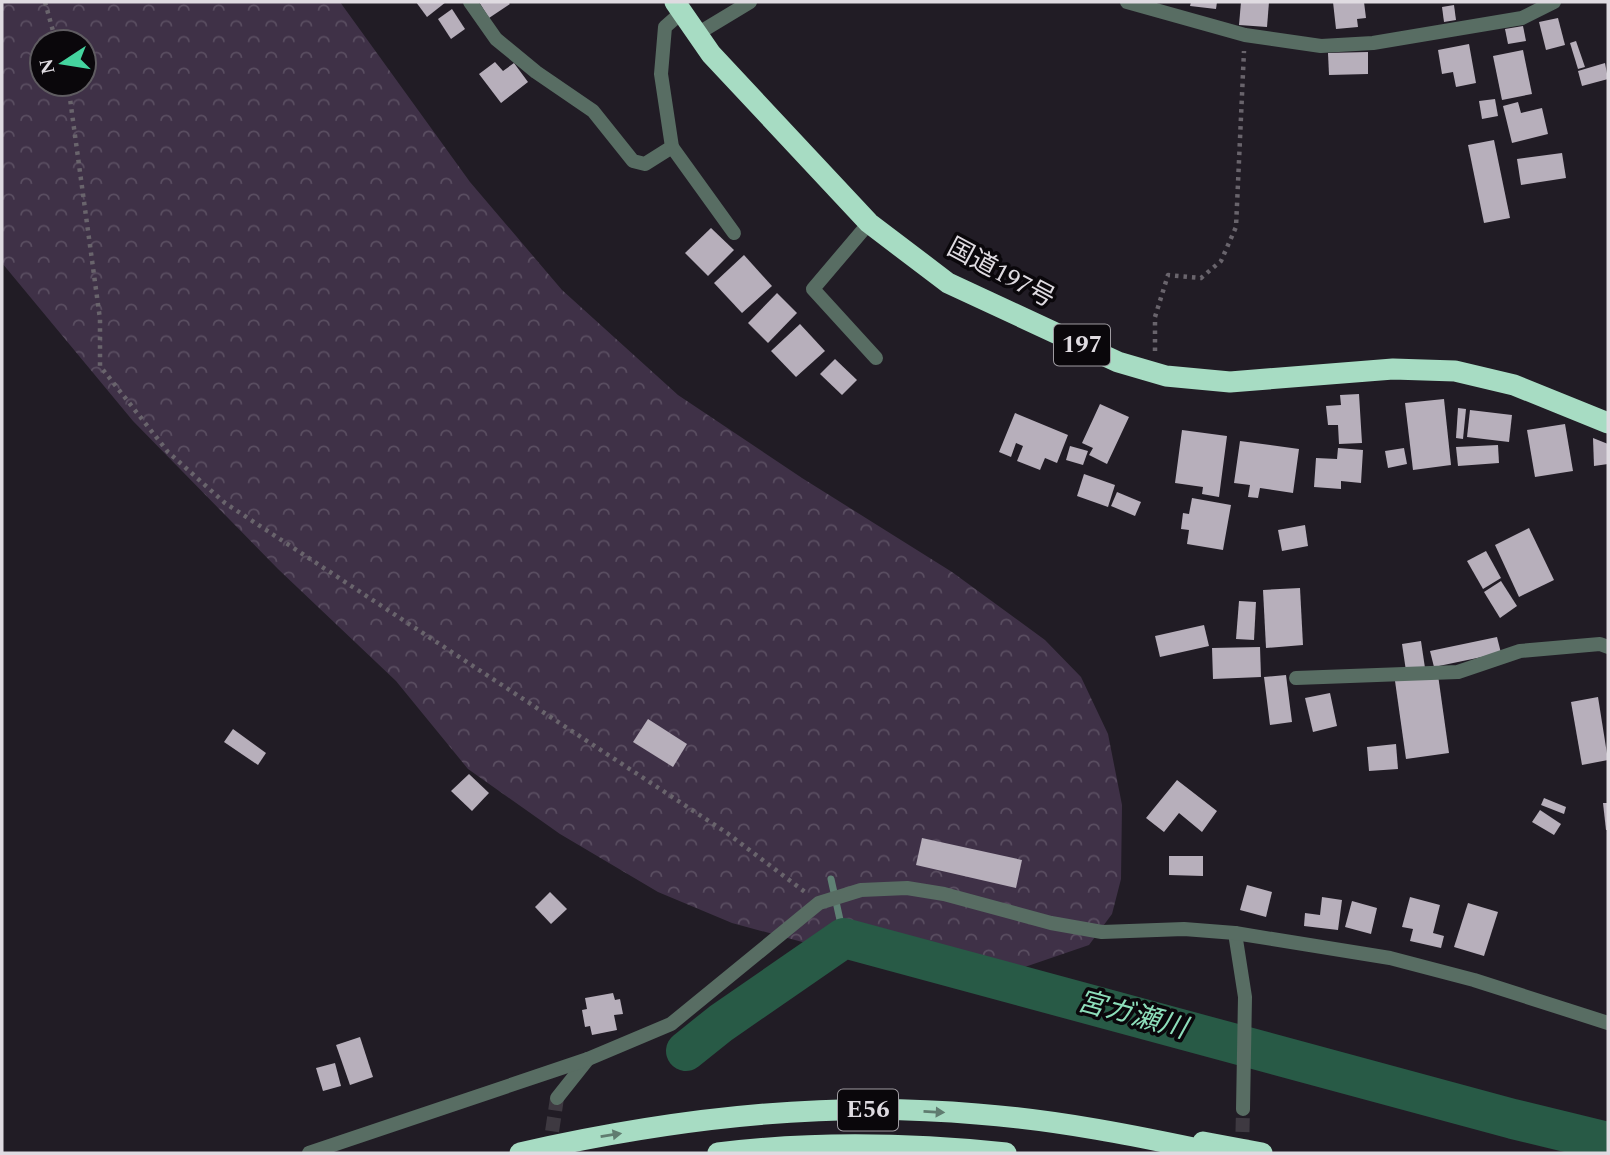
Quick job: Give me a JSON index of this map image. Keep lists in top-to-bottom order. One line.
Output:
{"streets":{"highway":["国道197号","197","E56"]},"water":["宮ガ瀬川"],"north":"left"}
